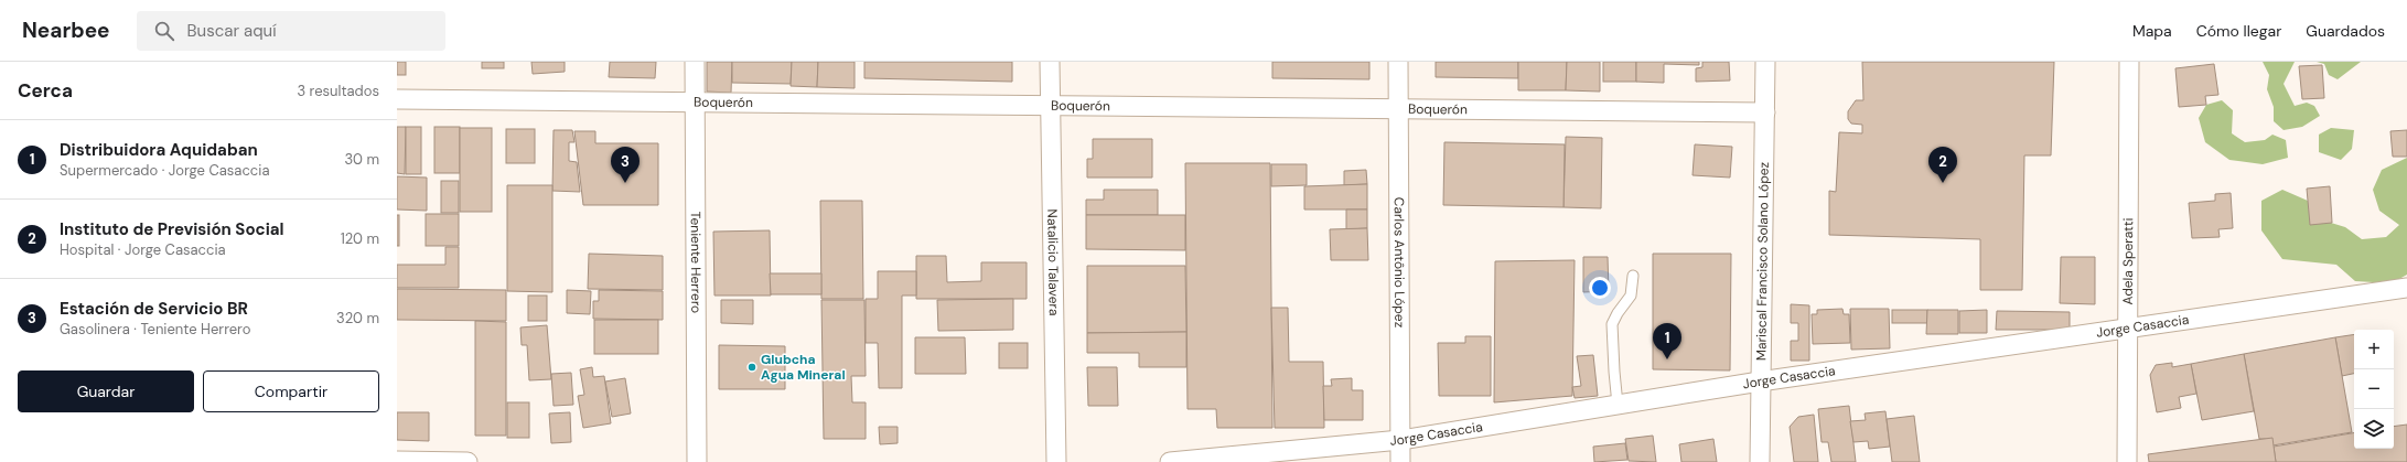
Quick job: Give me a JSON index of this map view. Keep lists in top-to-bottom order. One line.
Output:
{"streets":{"street":["Boquerón","Mariscal Francisco Solano López","Adela Speratti","Teniente Herrero","Natalicio Talavera","Carlos Antônio López","Jorge Casaccia"]},"crossings":[["Boquerón","Mariscal Francisco Solano López"],["Boquerón","Teniente Herrero"],["Boquerón","Natalicio Talavera"],["Boquerón","Carlos Antônio López"],["Mariscal Francisco Solano López","Jorge Casaccia"],["Adela Speratti","Jorge Casaccia"],["Carlos Antônio López","Jorge Casaccia"]],"places":["Glubcha Agua Mineral"],"page":{"header":"Nearbee","search":"Buscar aquí","nav":["Mapa","Cómo llegar","Guardados"],"heading":["Cerca","3 resultados"],"list":[{"mark":"1","name":"Distribuidora Aquidaban","note":"Supermercado · Jorge Casaccia","value":"30 m"},{"mark":"2","name":"Instituto de Previsión Social","note":"Hospital · Jorge Casaccia","value":"120 m"},{"mark":"3","name":"Estación de Servicio BR","note":"Gasolinera · Teniente Herrero","value":"320 m"}],"pins":["2","3","1"],"map_buttons":["+","−"],"buttons":["Guardar","Compartir"]}}
